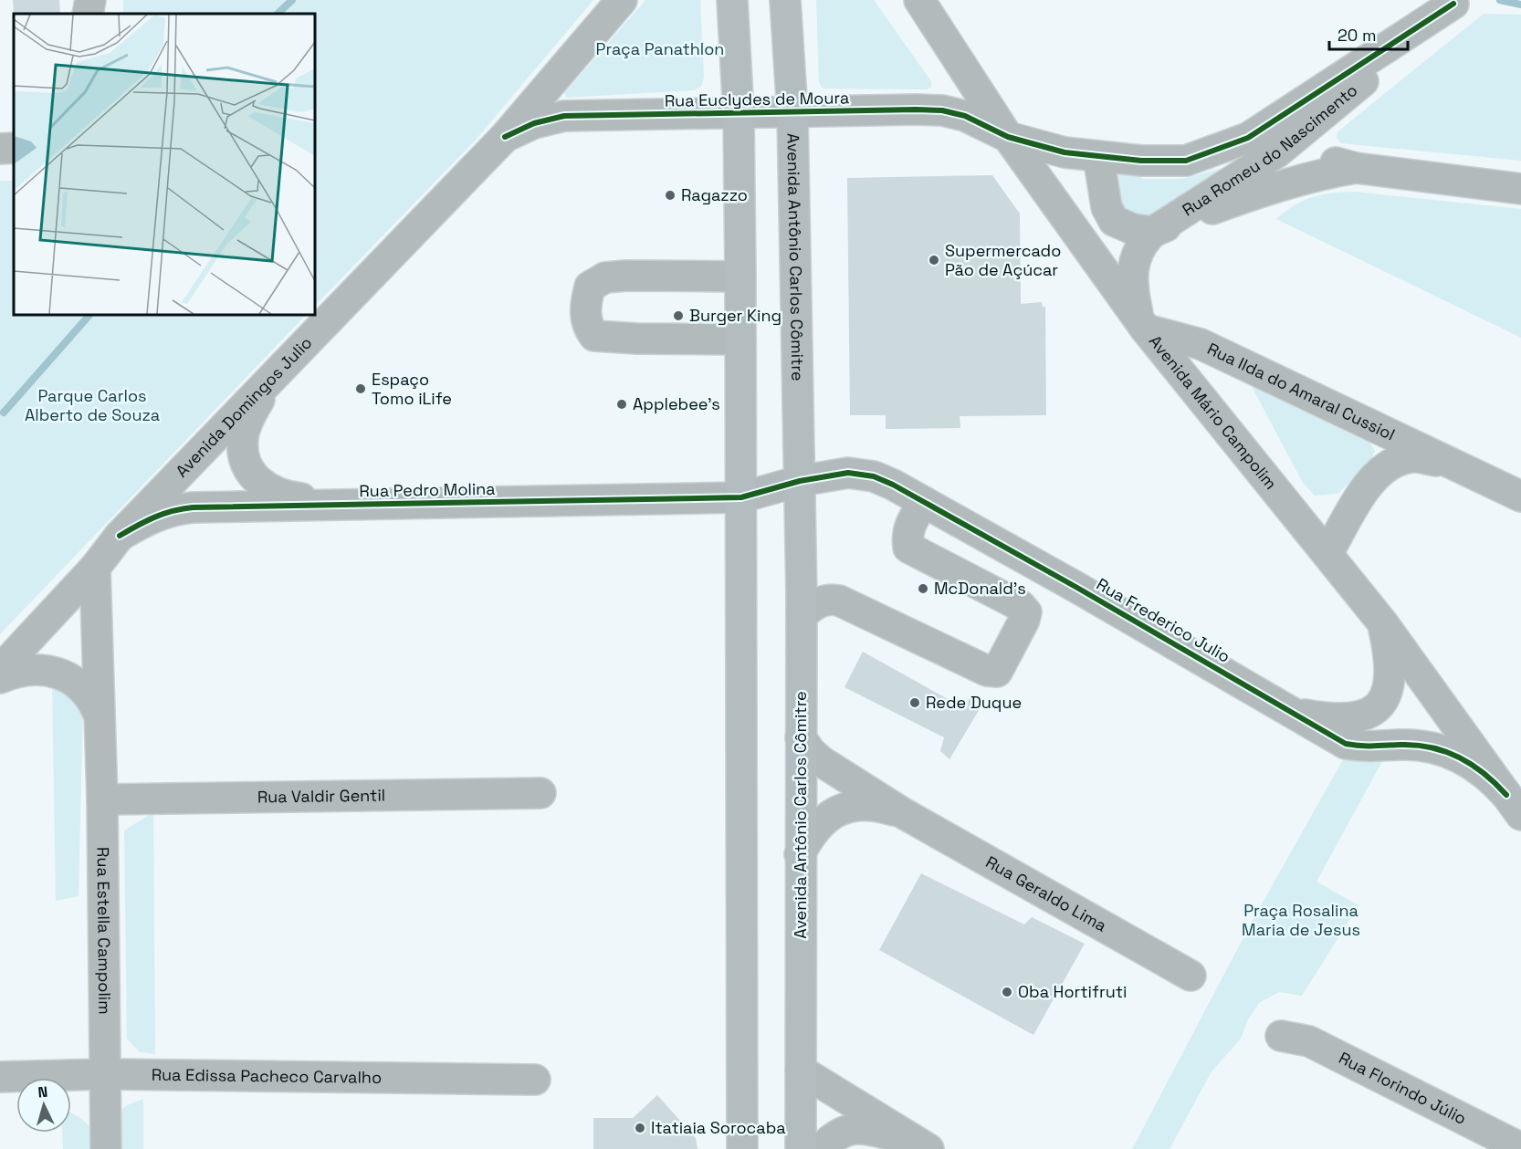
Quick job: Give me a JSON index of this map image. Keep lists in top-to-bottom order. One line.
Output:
{"streets":{"main road":["Avenida Antônio Carlos Cômitre"],"street":["Rua Euclydes de Moura","Rua Romeu do Nascimento","Rua Ilda do Amaral Cussiol","Avenida Domingos Julio","Avenida Mário Campolim","Rua Pedro Molina","Rua Frederico Julio","Rua Valdir Gentil","Rua Geraldo Lima","Rua Estella Campolim","Rua Edissa Pacheco Carvalho","Rua Florindo Júlio"]},"crossings":[["Rua Euclydes de Moura","Rua Romeu do Nascimento"],["Rua Euclydes de Moura","Avenida Antônio Carlos Cômitre"],["Rua Euclydes de Moura","Avenida Domingos Julio"],["Rua Euclydes de Moura","Avenida Mário Campolim"],["Rua Romeu do Nascimento","Rua Ilda do Amaral Cussiol"],["Rua Romeu do Nascimento","Avenida Mário Campolim"],["Avenida Antônio Carlos Cômitre","Rua Frederico Julio"],["Avenida Antônio Carlos Cômitre","Rua Geraldo Lima"],["Rua Ilda do Amaral Cussiol","Avenida Mário Campolim"],["Avenida Domingos Julio","Rua Pedro Molina"],["Avenida Domingos Julio","Rua Estella Campolim"],["Avenida Mário Campolim","Rua Frederico Julio"],["Rua Valdir Gentil","Rua Estella Campolim"],["Rua Estella Campolim","Rua Edissa Pacheco Carvalho"]],"parks":["Praça Panathlon","Parque Carlos Alberto de Souza","Praça Rosalina Maria de Jesus"],"places":["Ragazzo","Supermercado Pão de Açúcar","Burger King","Espaço Tomo iLife","Applebee's","McDonald's","Rede Duque","Oba Hortifruti","Itatiaia Sorocaba"],"scale_bar":"20 m","north":"top"}
